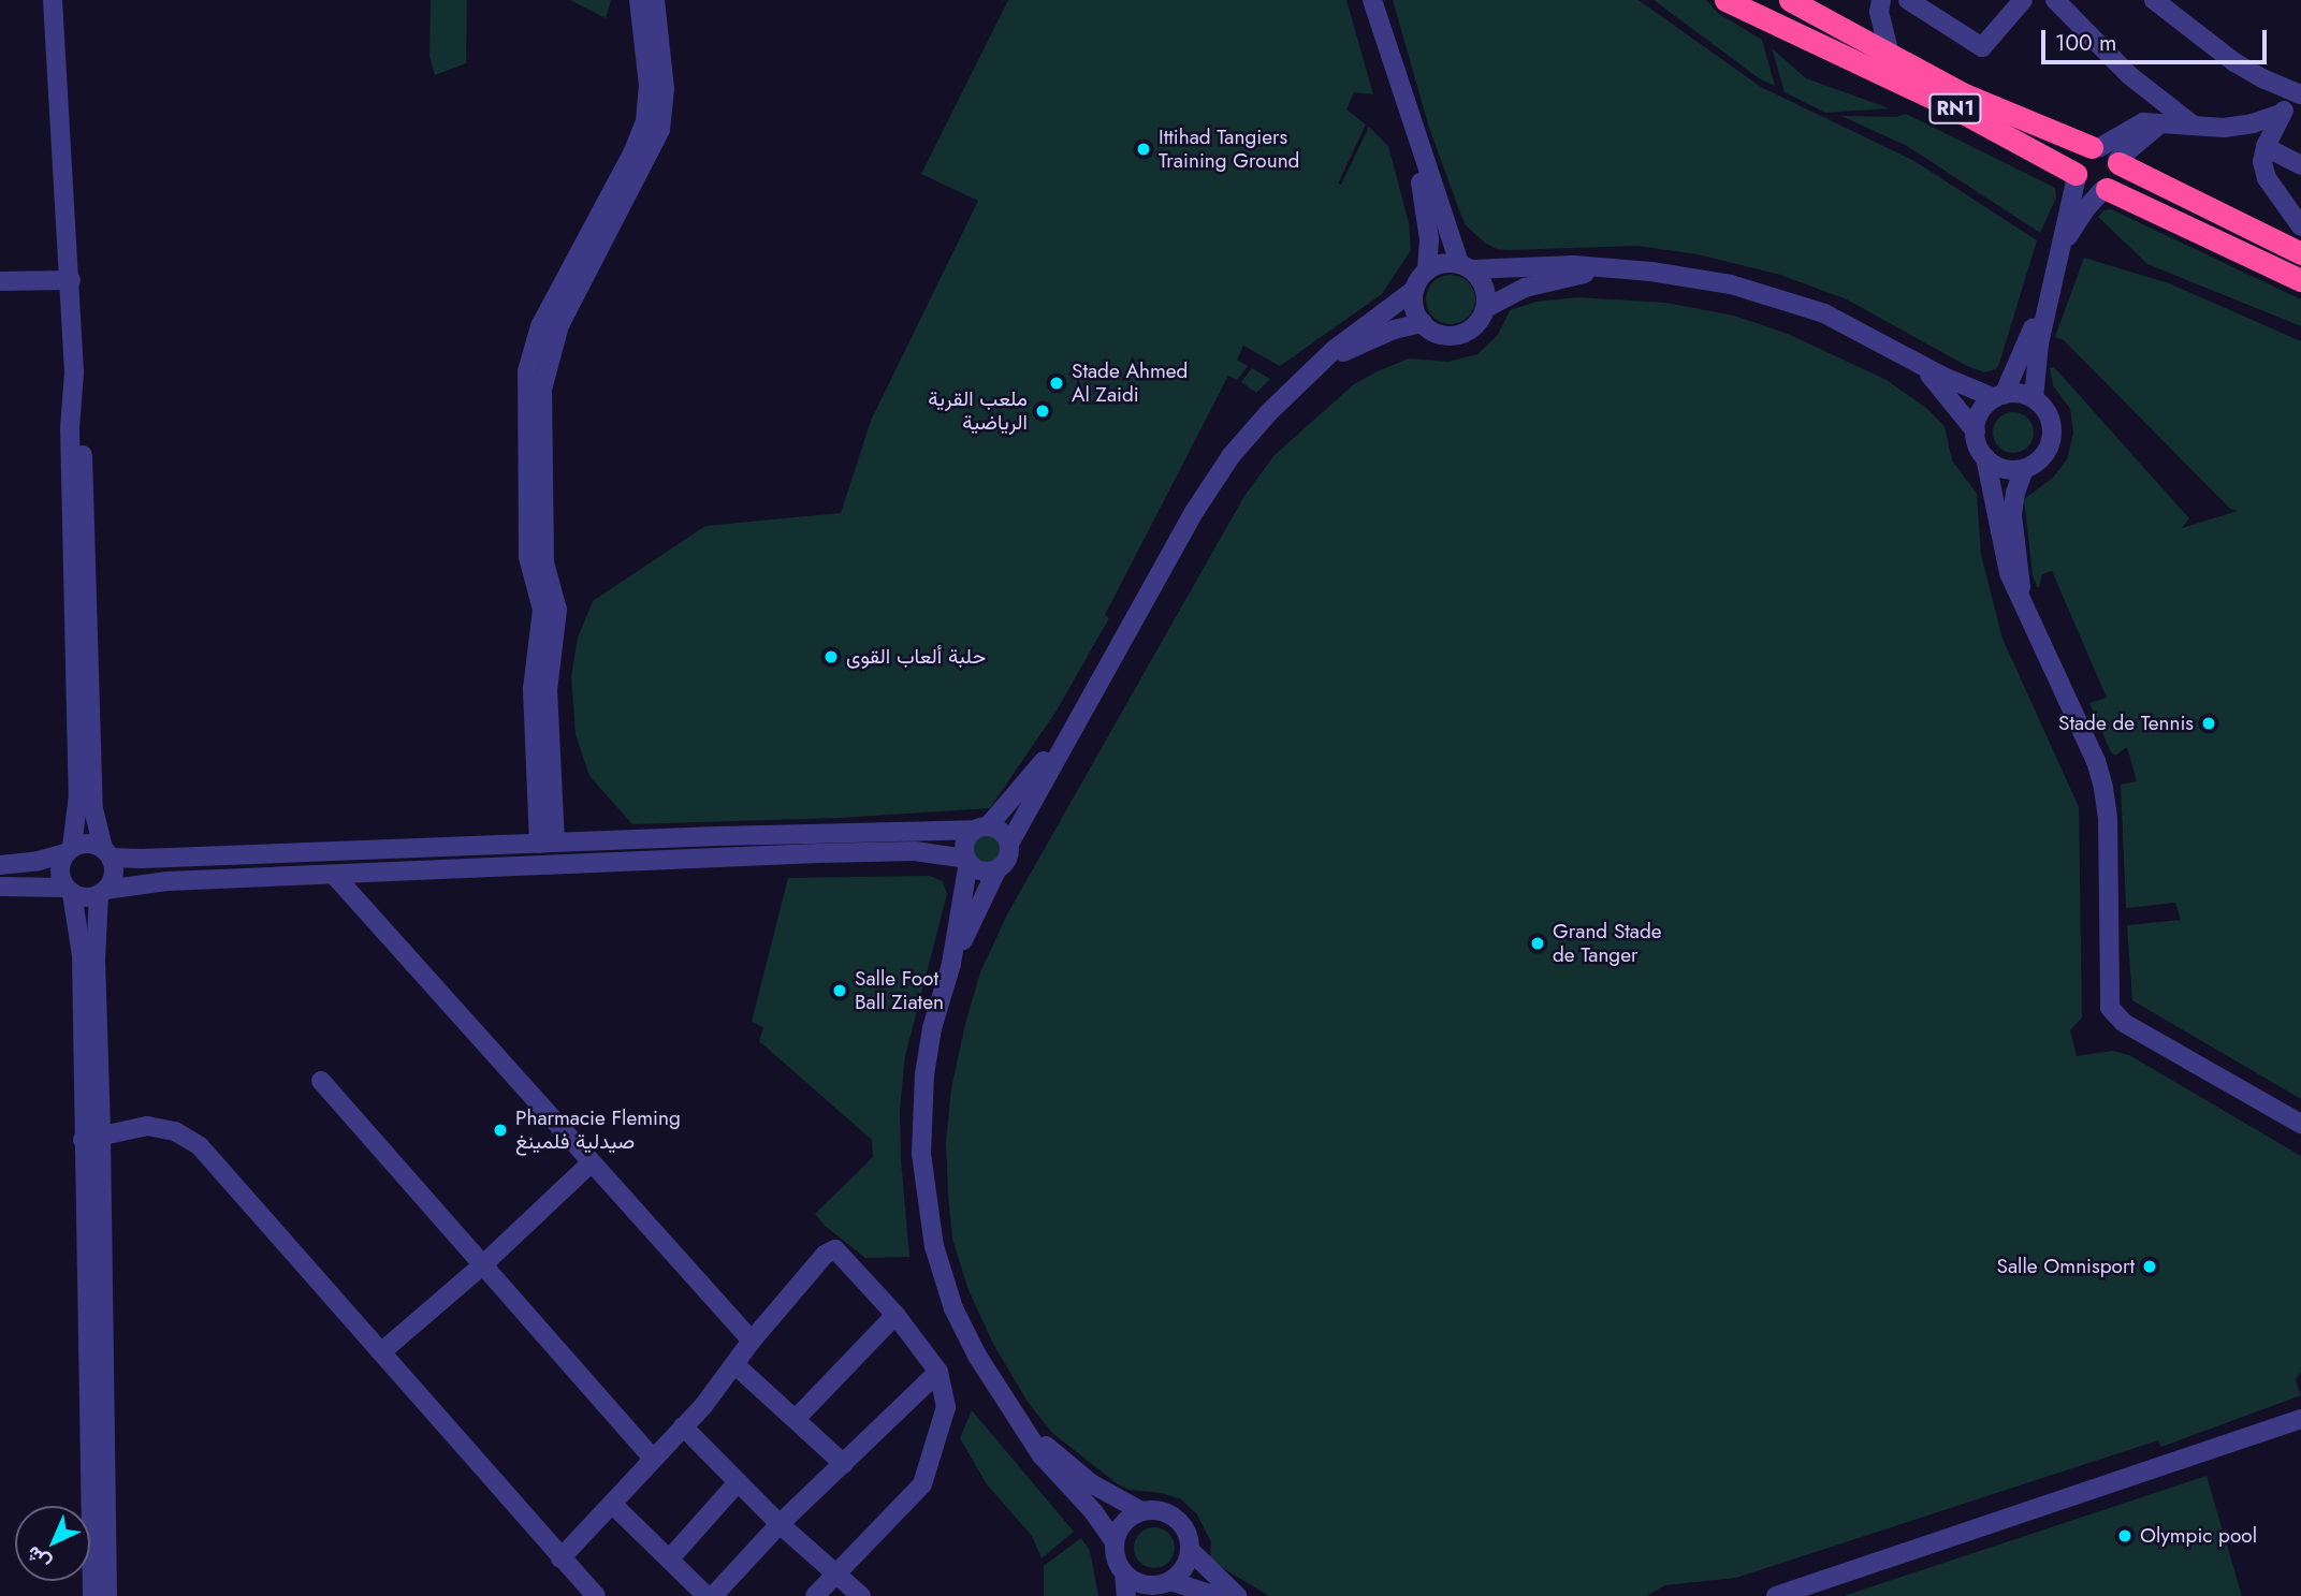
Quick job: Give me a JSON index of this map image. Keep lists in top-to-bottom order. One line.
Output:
{"streets":{"highway":["RN1"]},"places":["Ittihad Tangiers Training Ground","Stade Ahmed Al Zaidi","ملعب القرية الرياضية","حلبة ألعاب القوى","Stade de Tennis","Grand Stade de Tanger","Salle Foot Ball Ziaten","Pharmacie Fleming صيدلية فلمينغ","Salle Omnisport","Olympic pool"],"scale_bar":"100 m","north":"bottom left"}
